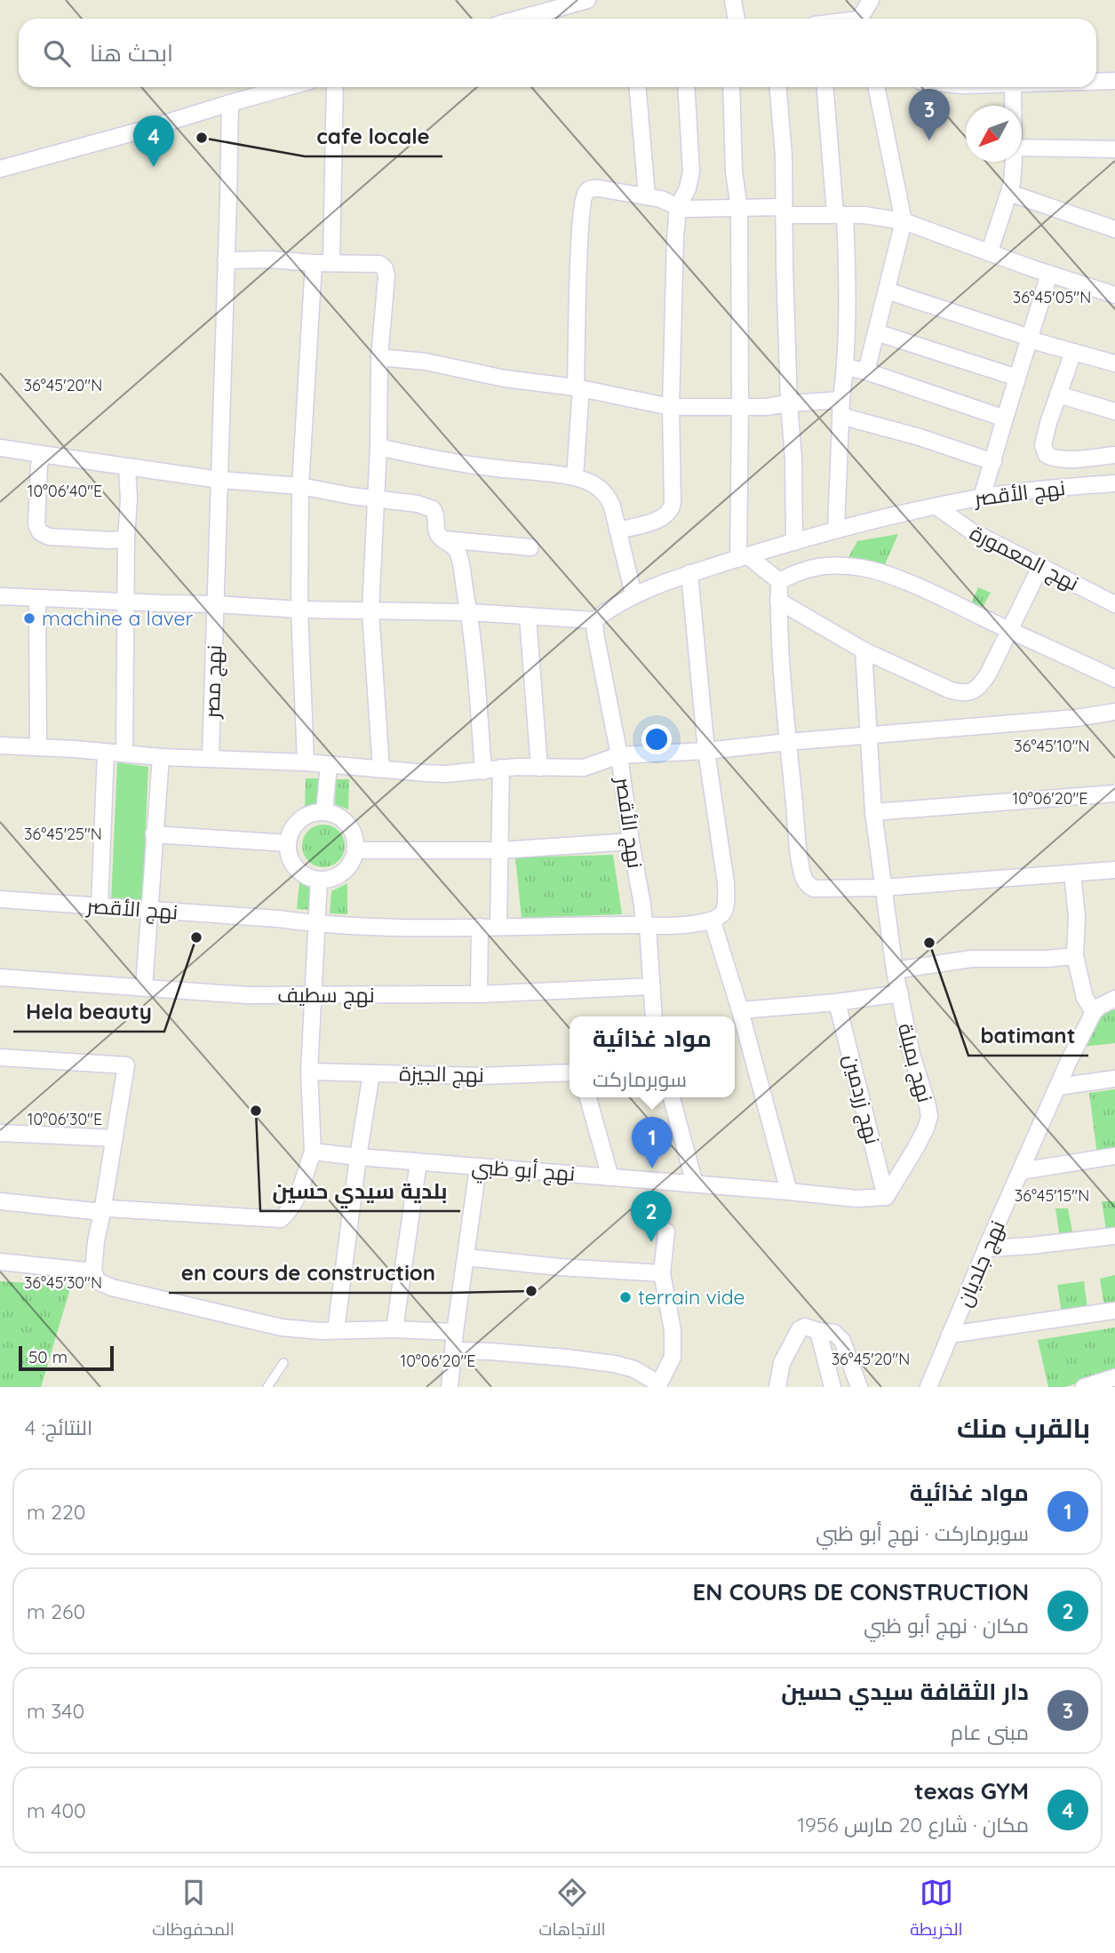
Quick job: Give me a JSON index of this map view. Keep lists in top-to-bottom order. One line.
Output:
{"streets":{"street":["نهج الأقصر","نهج المعمورة","نهج مصر","نهج سطيف","نهج بمبلة","نهج الجيزة","نهج زردمين","نهج أبو ظبي","نهج جلديان"]},"crossings":[["نهج الأقصر","نهج المعمورة"],["نهج بمبلة","نهج زردمين"],["نهج بمبلة","نهج أبو ظبي"],["نهج زردمين","نهج أبو ظبي"]],"places":["cafe locale","machine a laver","Hela beauty","batimant","بلدية سيدي حسين","en cours de construction","terrain vide"],"scale_bar":"50 m","north":"bottom left","page":{"search":"ابحث هنا","pins":["3","4","1","2"],"popup":["مواد غذائية","سوبرماركت"],"scale":"50 m","heading":["بالقرب منك","النتائج: 4"],"list":[{"mark":"1","name":"مواد غذائية","note":"سوبرماركت · نهج أبو ظبي","value":"220 m"},{"mark":"2","name":"EN COURS DE CONSTRUCTION","note":"مكان · نهج أبو ظبي","value":"260 m"},{"mark":"3","name":"دار الثقافة سيدي حسين","note":"مبنى عام","value":"340 m"},{"mark":"4","name":"texas GYM","note":"مكان · شارع 20 مارس 1956","value":"400 m"}],"nav":["الخريطة","الاتجاهات","المحفوظات"]},"coordinates":["36°45'05\"N","36°45'20\"N","10°06'40\"E","36°45'10\"N","10°06'20\"E","36°45'25\"N","10°06'30\"E","36°45'15\"N","36°45'30\"N"]}
